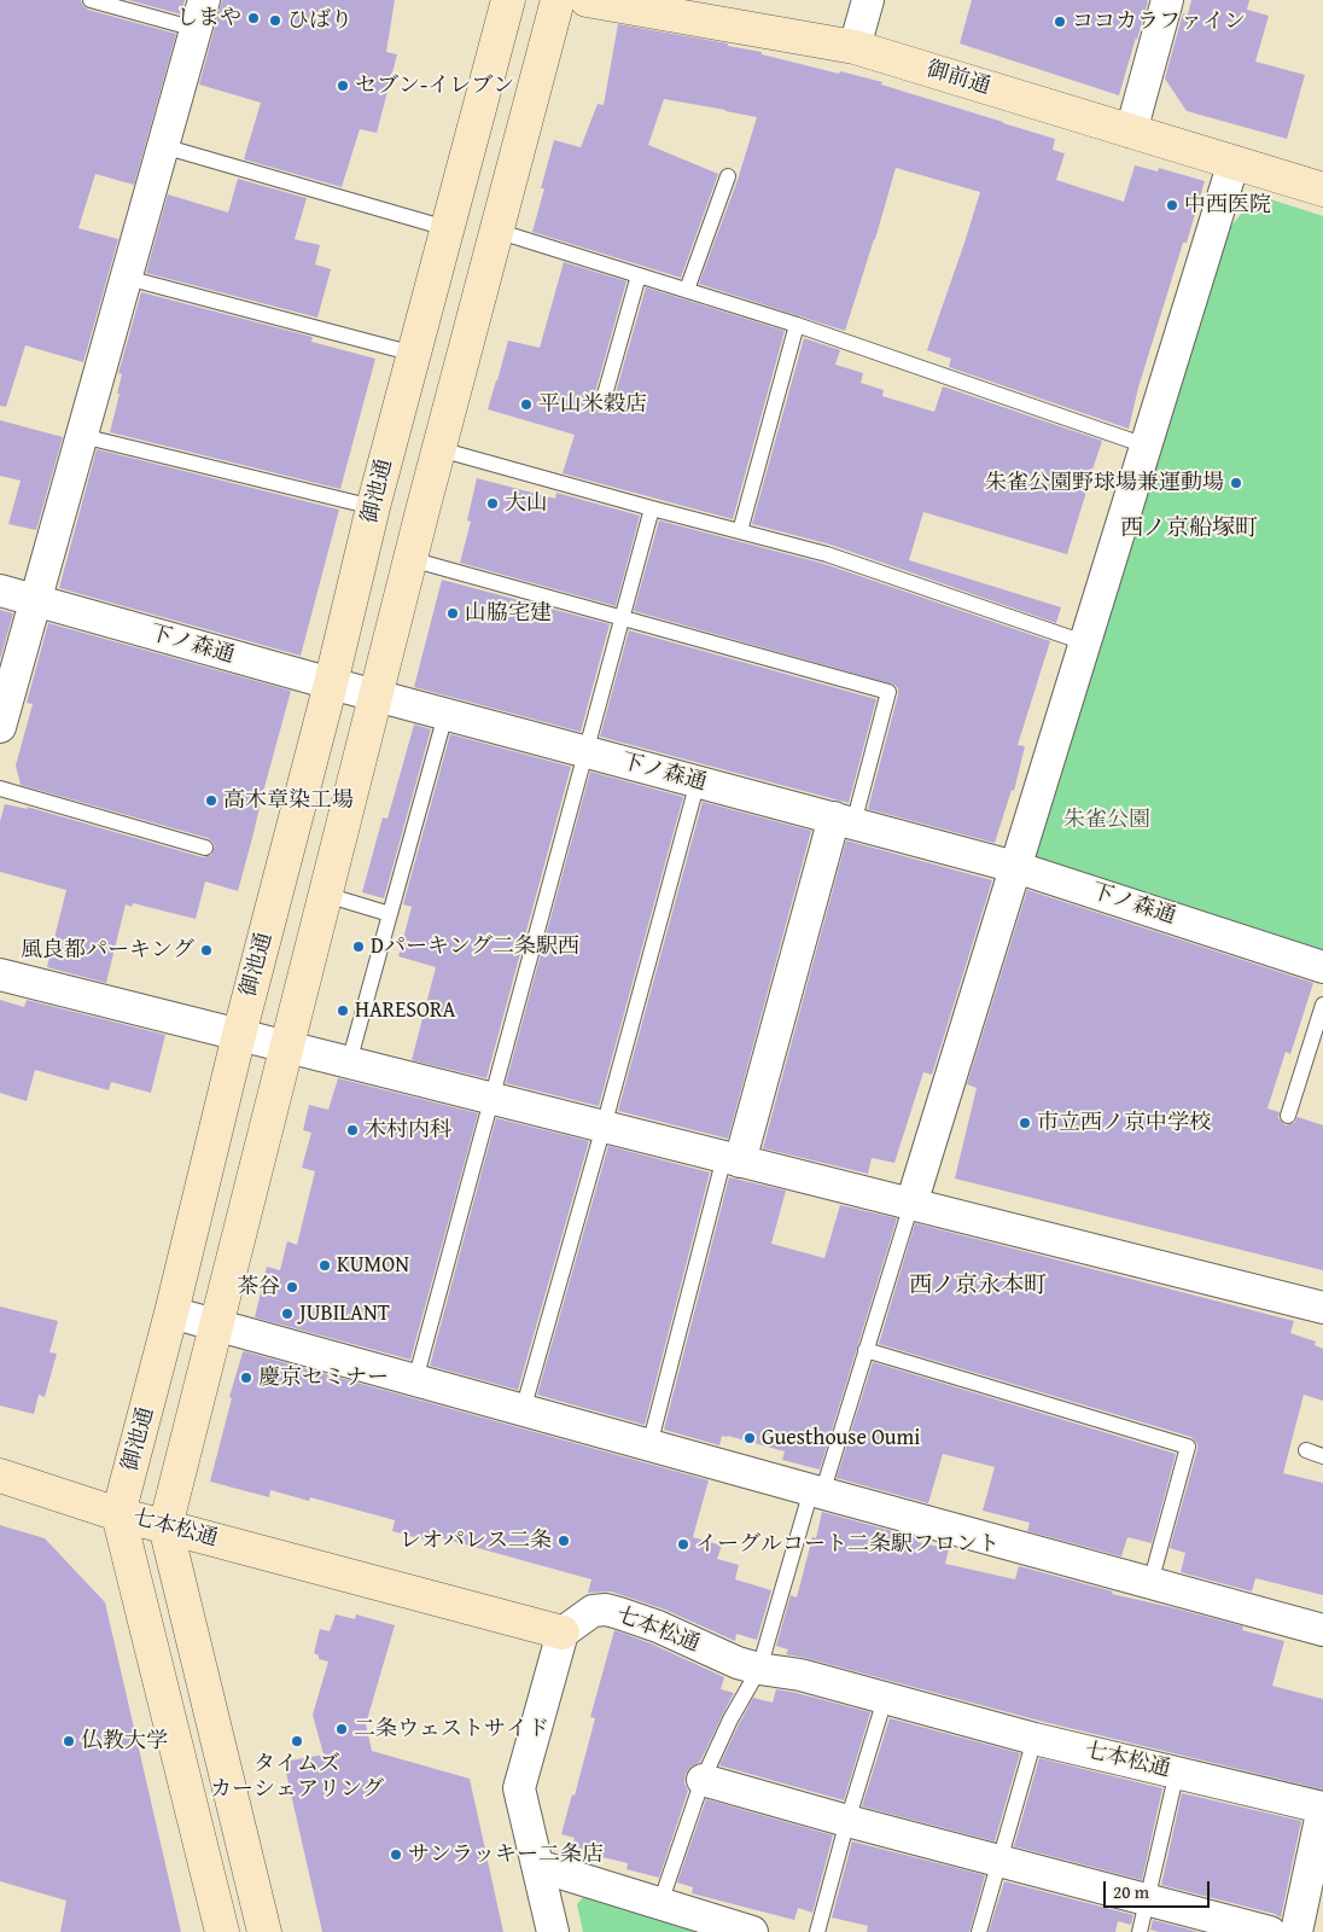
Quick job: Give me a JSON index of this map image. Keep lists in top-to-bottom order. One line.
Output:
{"streets":{"street":["御前通","御池通","下ノ森通","七本松通"]},"crossings":[["御池通","下ノ森通"],["御池通","七本松通"]],"districts":["西ノ京船塚町","西ノ京永本町"],"parks":["朱雀公園"],"places":["しまや","ひばり","ココカラファイン","セブン-イレブン","中西医院","平山米穀店","朱雀公園野球場兼運動場","大山","山脇宅建","高木章染工場","Dパーキング二条駅西","風良都パーキング","HARESORA","市立西ノ京中学校","木村内科","KUMON","茶谷","JUBILANT","慶京セミナー","Guesthouse Oumi","レオパレス二条","イーグルコート二条駅フロント","二条ウェストサイド","仏教大学","タイムズ カーシェアリング","サンラッキー二条店"],"scale_bar":"20 m"}
